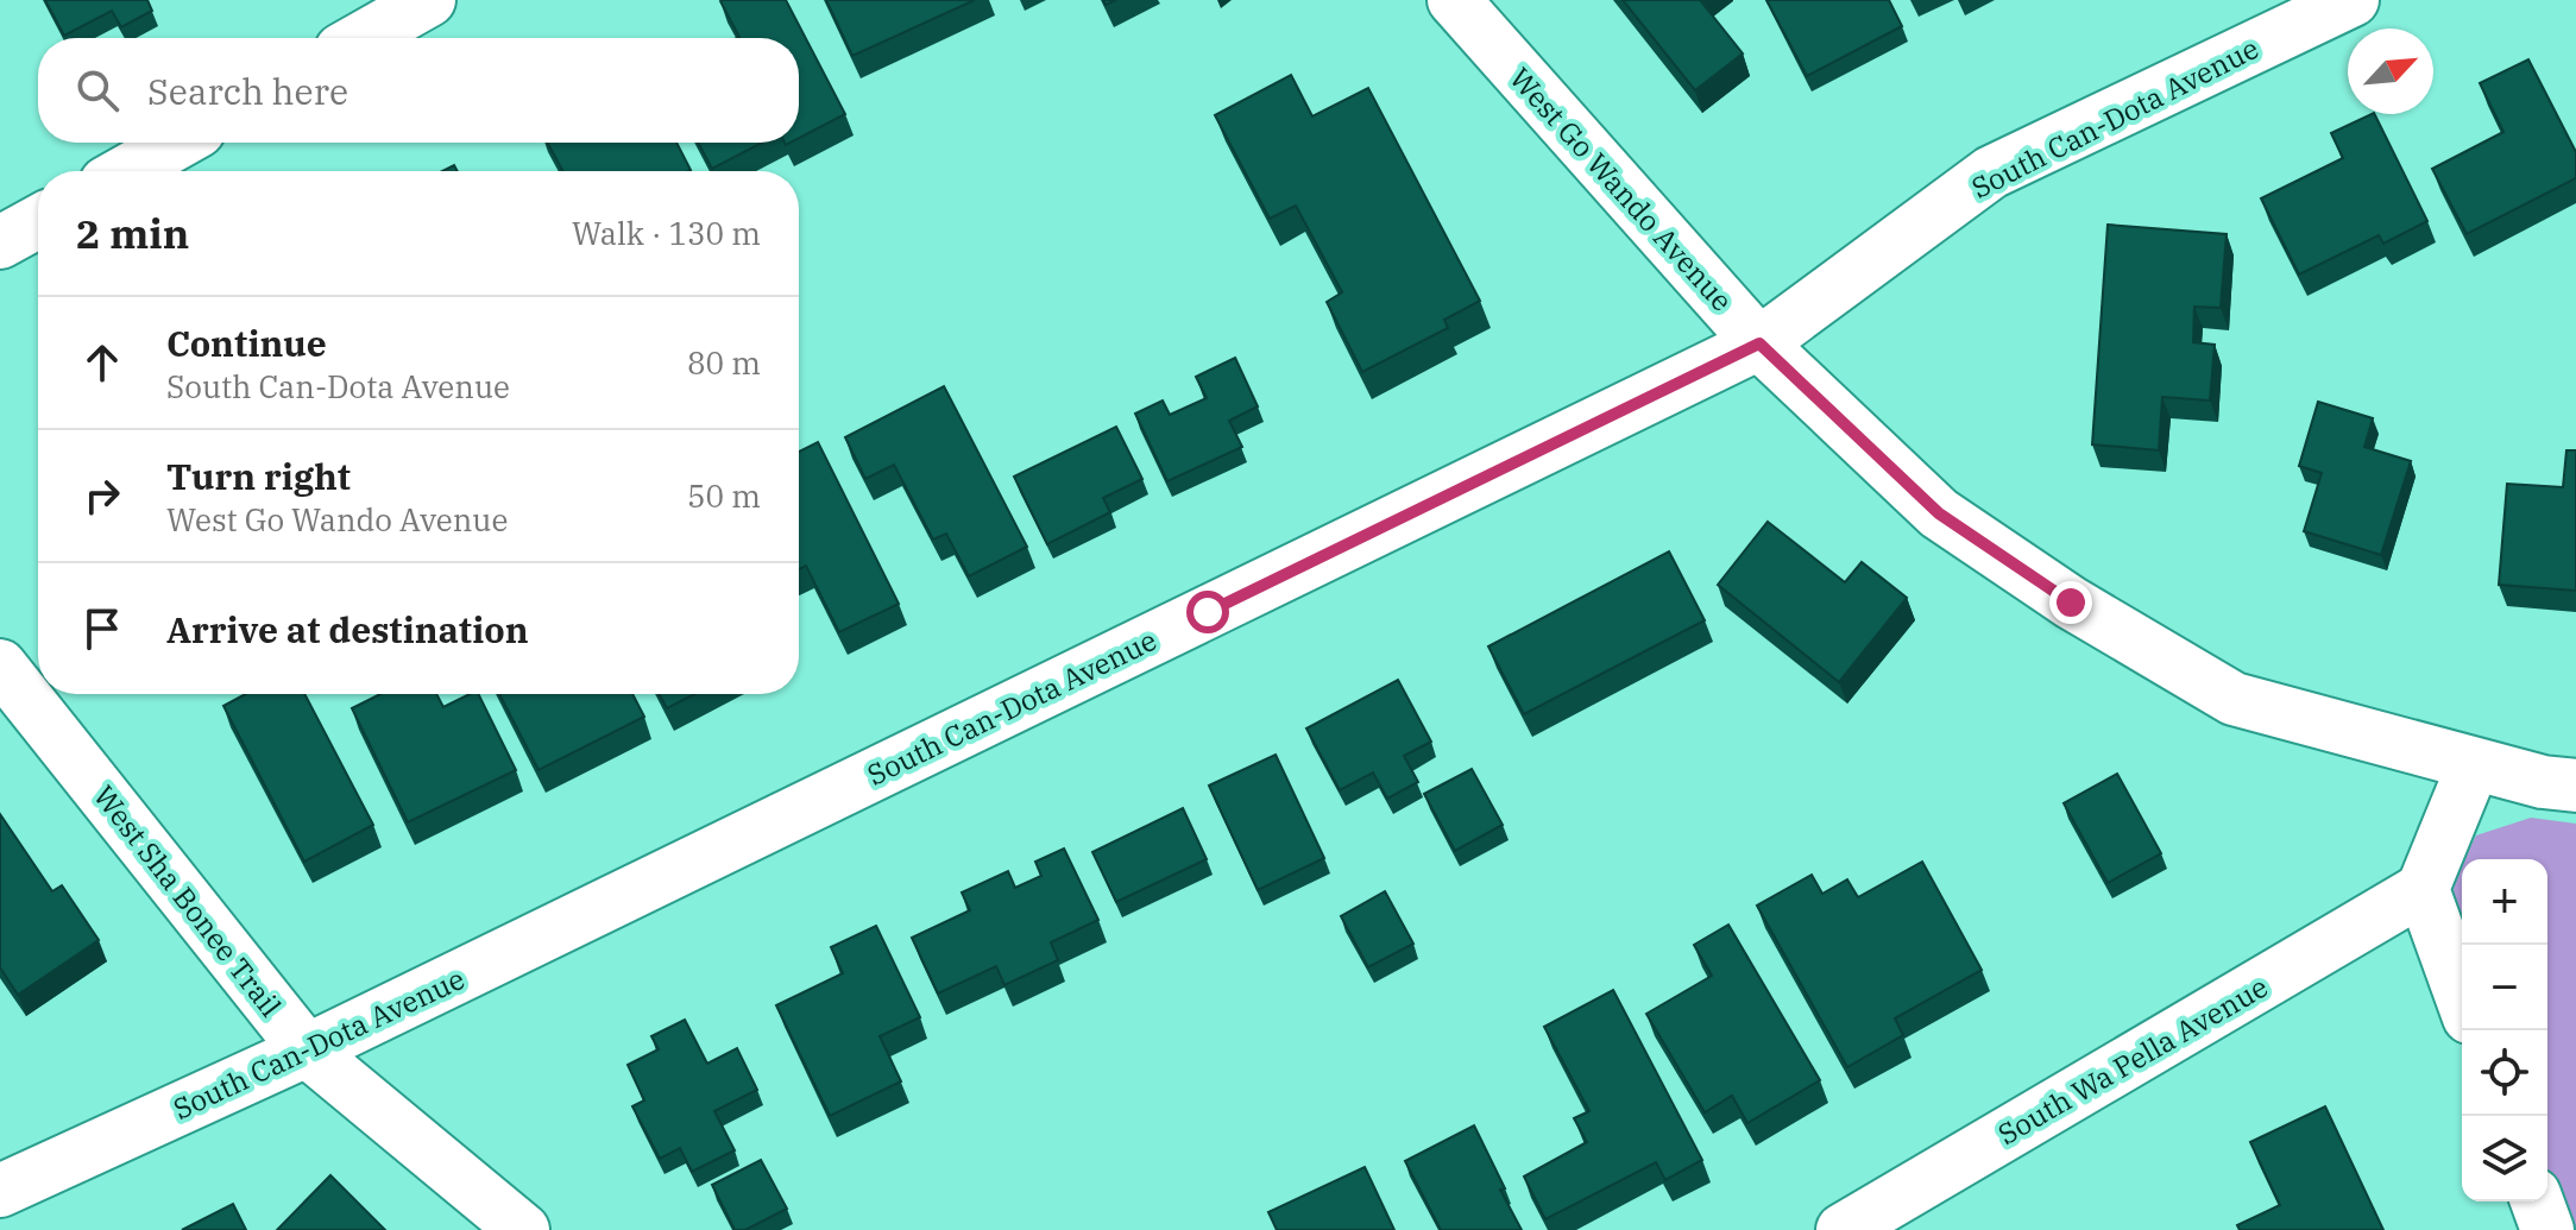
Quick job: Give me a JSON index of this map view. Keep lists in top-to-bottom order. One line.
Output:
{"streets":{"street":["South Can-Dota Avenue","West Go Wando Avenue","West Sha Bonee Trail","South Wa Pella Avenue"]},"crossings":[["South Can-Dota Avenue","West Go Wando Avenue"],["South Can-Dota Avenue","West Sha Bonee Trail"]],"north":"top right","page":{"search":"Search here","heading":["2 min","Walk · 130 m"],"list":[["Continue","South Can-Dota Avenue","80 m"],["Turn right","West Go Wando Avenue","50 m"],"Arrive at destination"],"map_buttons":["+","−"]}}
